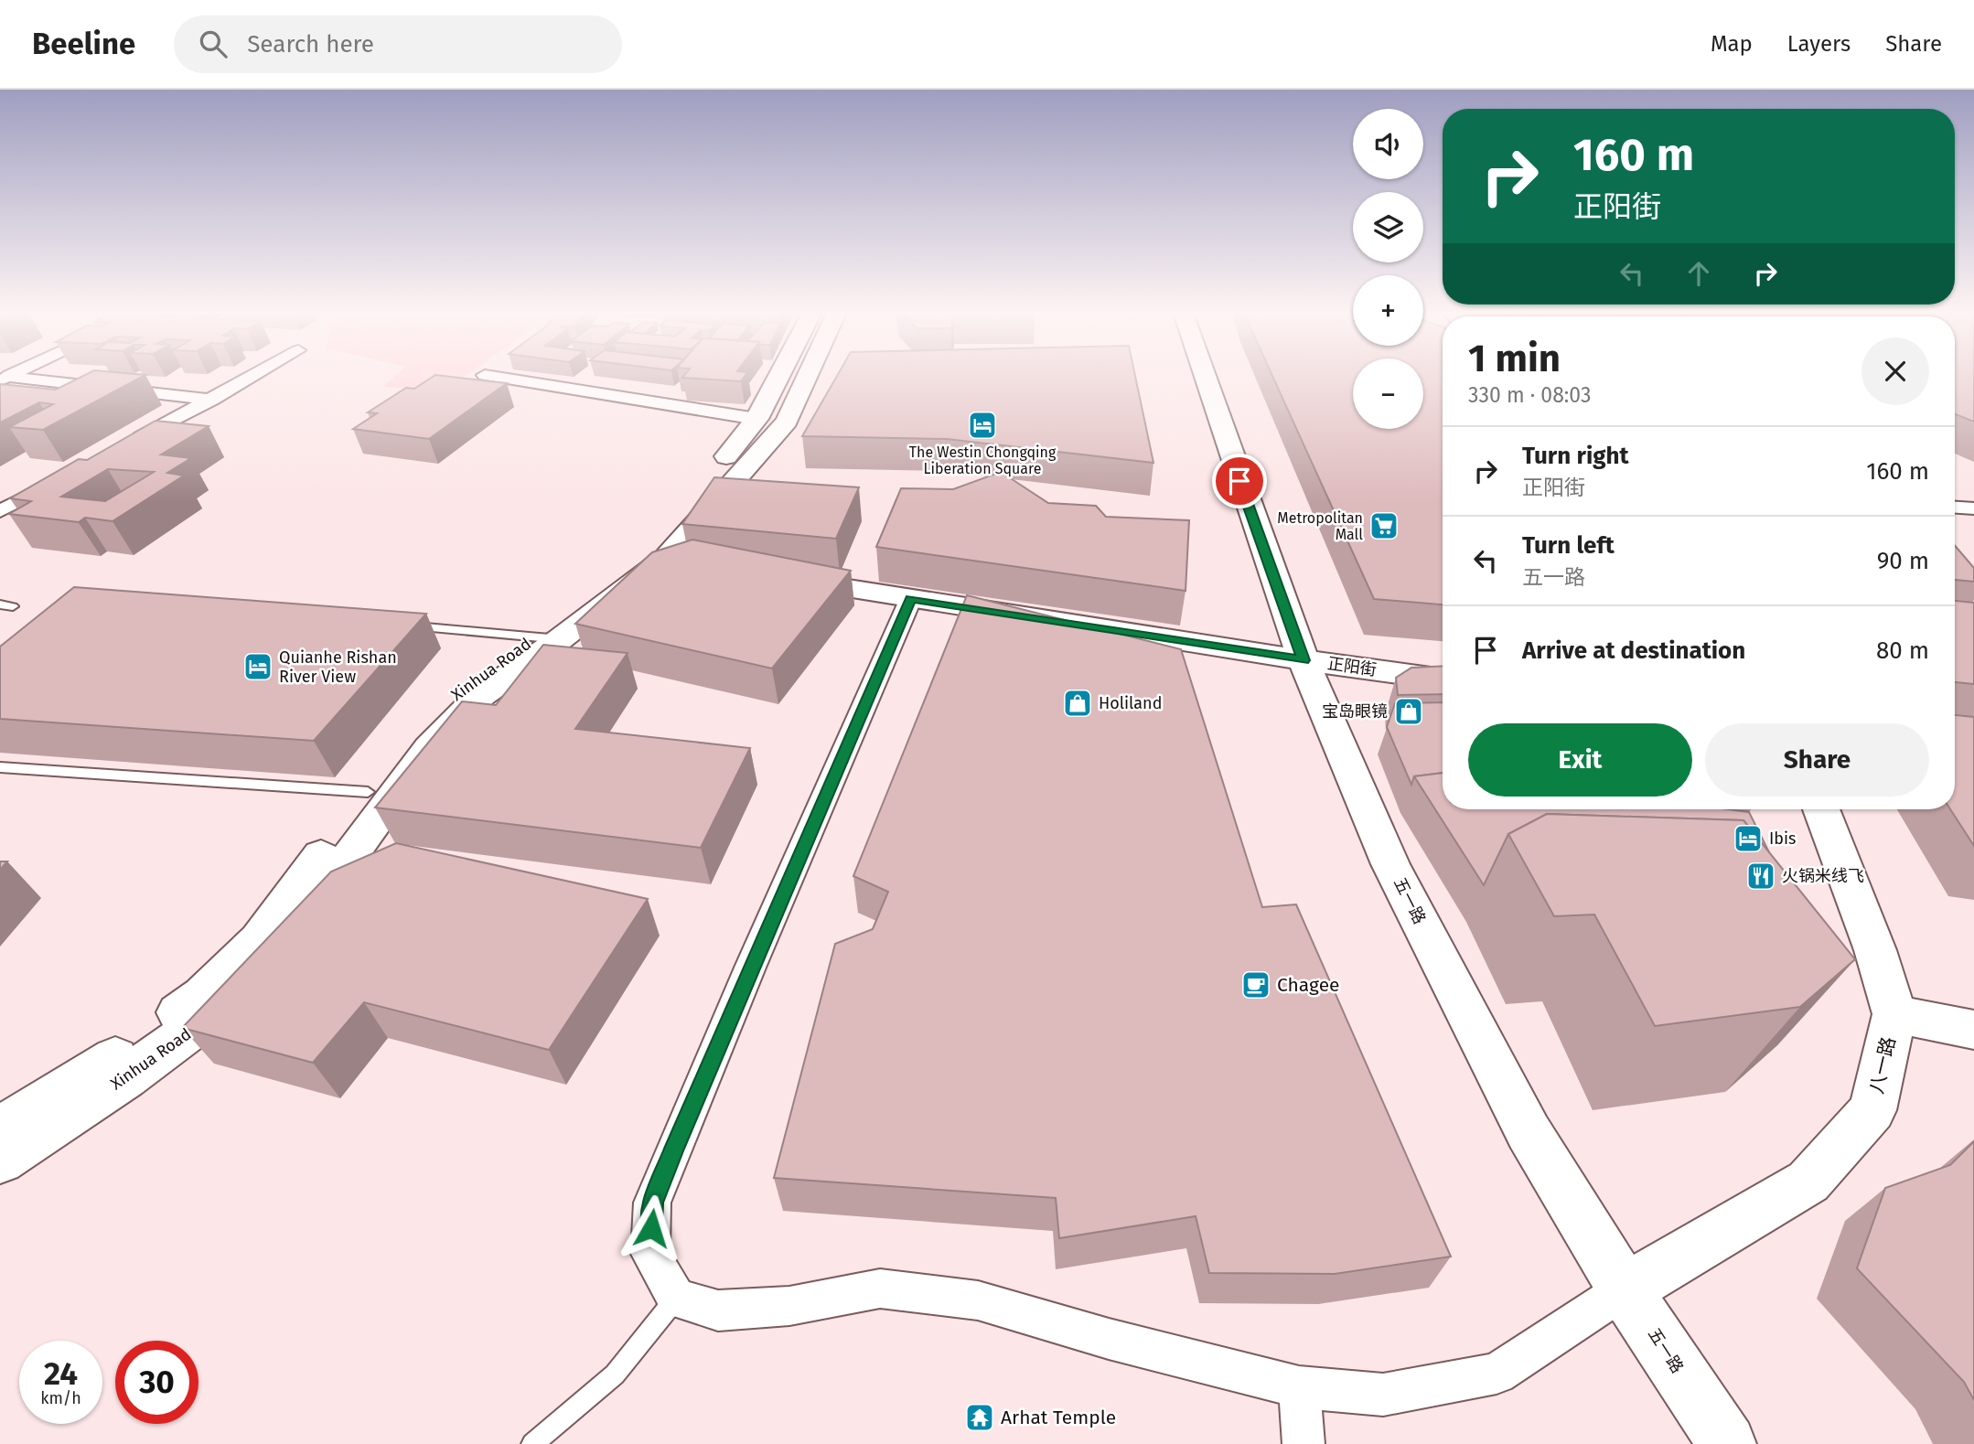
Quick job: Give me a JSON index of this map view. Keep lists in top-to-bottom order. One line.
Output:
{"streets":{"street":["正阳街","Xinhua Road","五一路","八一路"]},"crossings":[["正阳街","五一路"],["五一路","八一路"]],"places":{"hotel":["The Westin Chongqing Liberation Square","Quianhe Rishan River View","Ibis"],"supermarket":["Metropolitan Mall"],"shop":["Holiland","宝岛眼镜"],"restaurant":["火锅米线飞"],"cafe":["Chagee"],"temple":["Arhat Temple"]},"page":{"header":"Beeline","search":"Search here","nav":["Map","Layers","Share"],"map_buttons":["+","−"],"turn":["160 m","正阳街"],"heading":["1 min","330 m · 08:03"],"list":[{"name":"Turn right","note":"正阳街","value":"160 m"},{"name":"Turn left","note":"五一路","value":"90 m"},{"name":"Arrive at destination","value":"80 m"}],"buttons":["Exit","Share"],"speed":"24 km/h","limit":"30"}}
